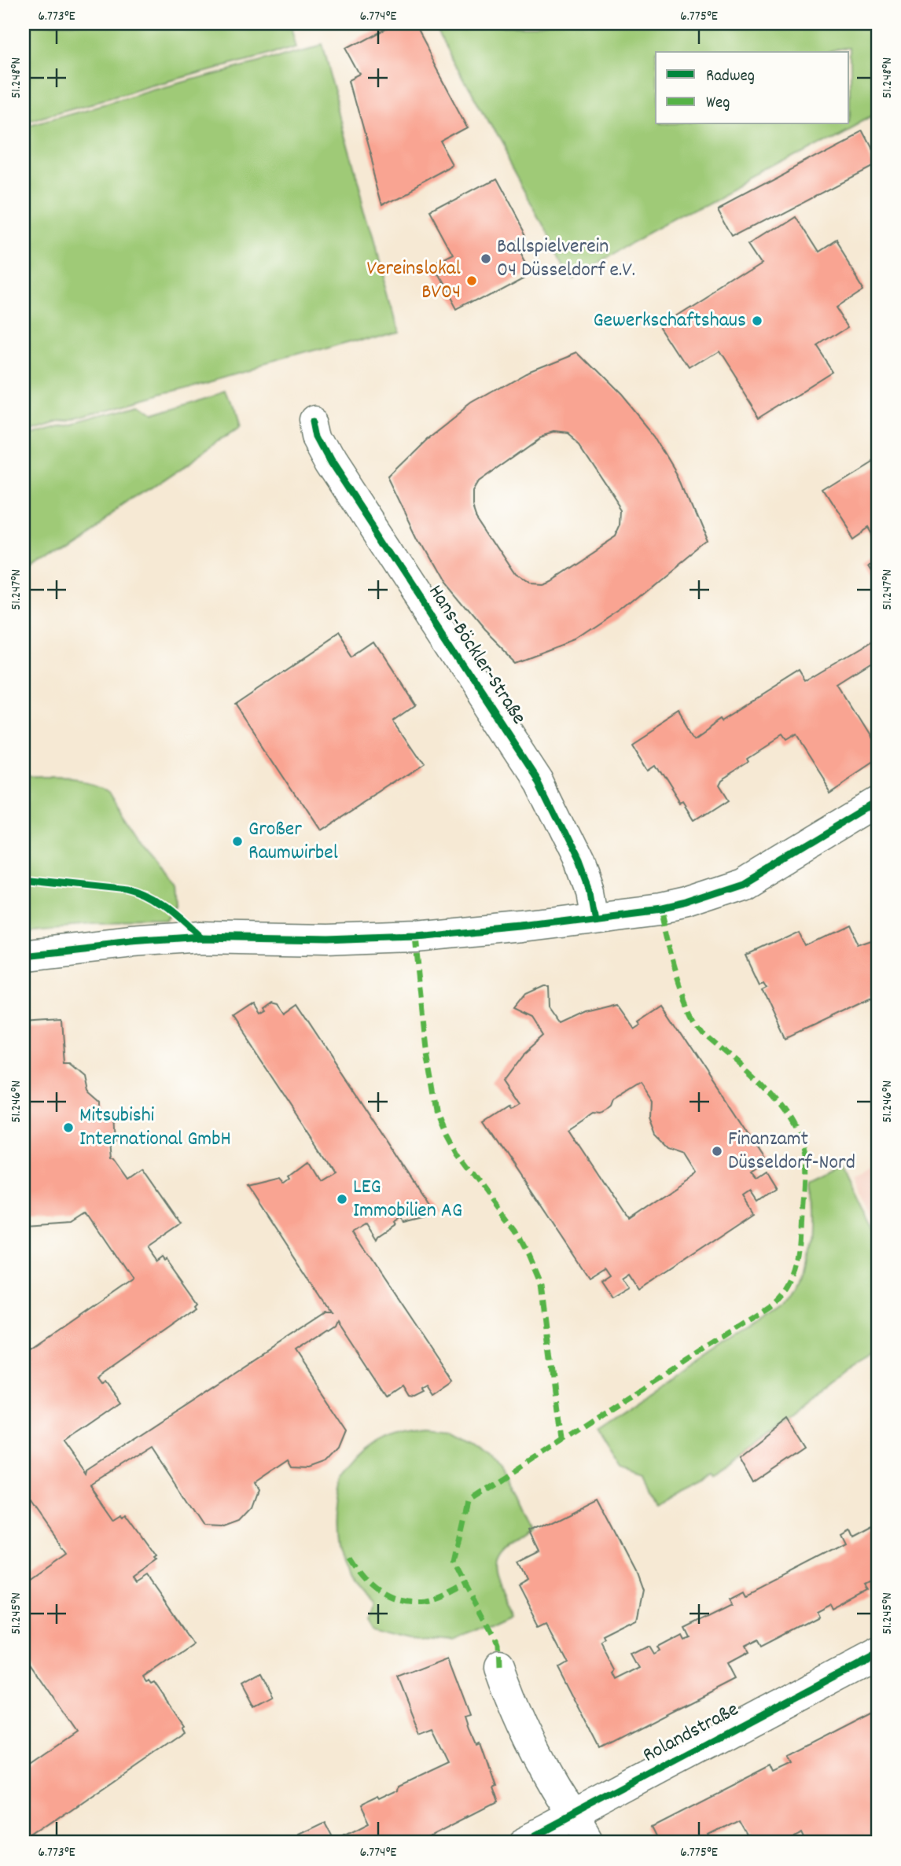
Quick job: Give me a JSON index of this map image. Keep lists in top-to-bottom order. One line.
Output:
{"streets":{"street":["Hans-Böckler-Straße","Rolandstraße"]},"places":["Ballspielverein 04 Düsseldorf e.V.","Vereinslokal BV04","Gewerkschaftshaus","Großer Raumwirbel","Mitsubishi International GmbH","Finanzamt Düsseldorf-Nord","LEG Immobilien AG"],"legend":["Radweg","Weg"],"coordinates":["6.773°E","6.774°E","6.775°E","51.248°N","51.247°N","51.246°N","51.245°N"]}
